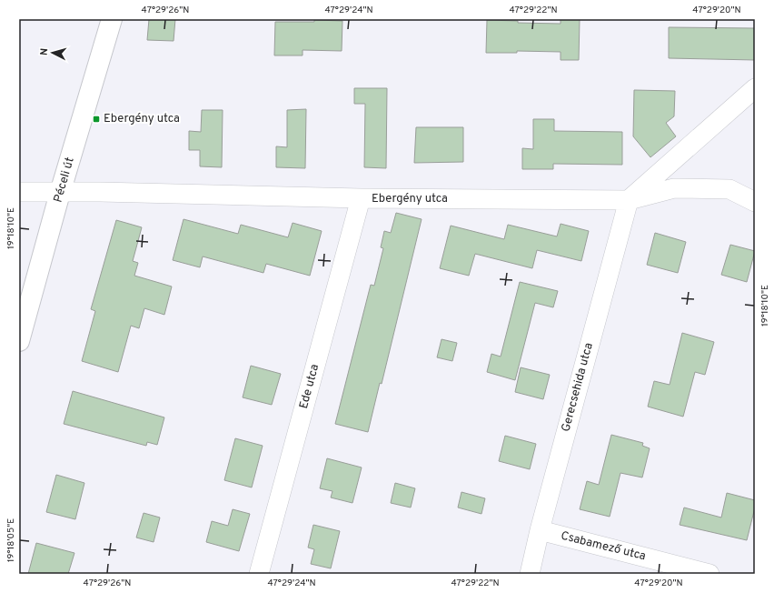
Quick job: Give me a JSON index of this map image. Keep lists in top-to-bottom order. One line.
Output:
{"streets":{"main road":["Péceli út"],"street":["Ebergény utca","Ede utca","Gerecsehida utca","Csabamező utca"]},"crossings":[["Péceli út","Ebergény utca"],["Ebergény utca","Ede utca"],["Ebergény utca","Gerecsehida utca"],["Gerecsehida utca","Csabamező utca"]],"places":{"transit":["Ebergény utca"]},"north":"left","coordinates":["47°29'26\"N","47°29'24\"N","47°29'22\"N","47°29'20\"N","19°18'10\"E","19°18'05\"E"]}
